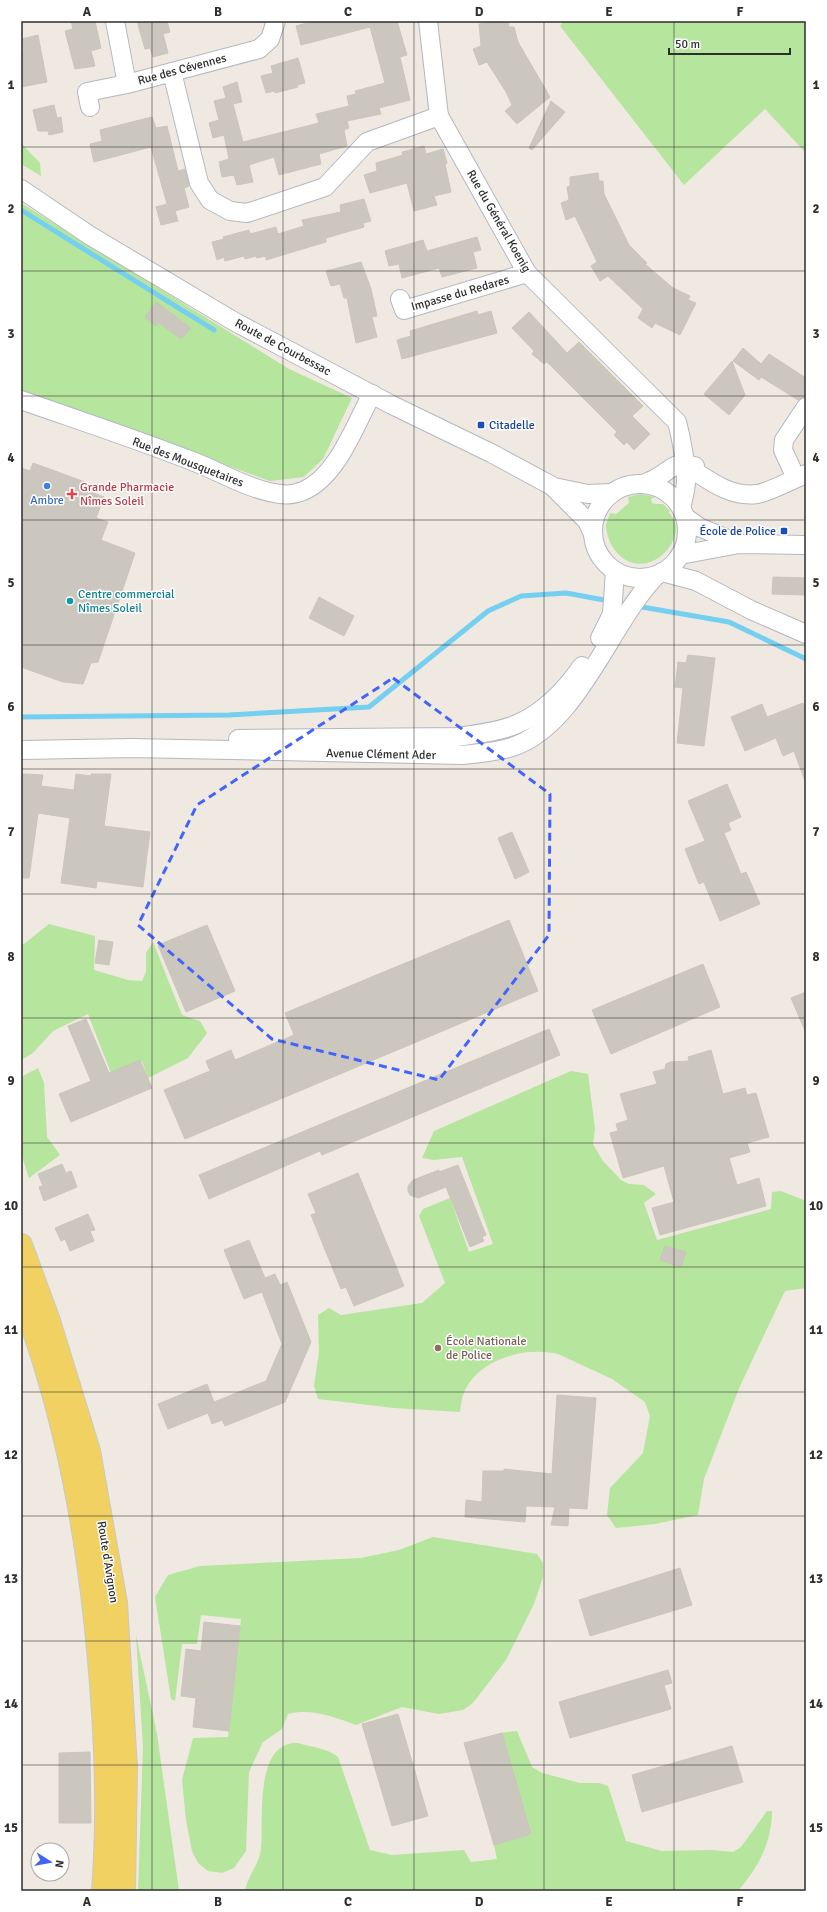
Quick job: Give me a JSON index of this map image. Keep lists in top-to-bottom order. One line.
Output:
{"streets":{"main road":["Route d'Avignon"],"street":["Rue des Cévennes","Rue du Général Koenig","Impasse du Redares","Route de Courbessac","Rue des Mousquetaires","Avenue Clément Ader"]},"crossings":[["Rue du Général Koenig","Impasse du Redares"],["Rue du Général Koenig","Route de Courbessac"],["Rue du Général Koenig","Avenue Clément Ader"],["Route de Courbessac","Rue des Mousquetaires"],["Route de Courbessac","Avenue Clément Ader"]],"places":{"transit":["Citadelle","École de Police"],"other":["Ambre","Centre commercial Nîmes Soleil","École Nationale de Police"],"health":["Grande Pharmacie Nîmes Soleil"]},"scale_bar":"50 m","north":"right","grid":{"columns":["A","B","C","D","E","F"],"rows":["1","2","3","4","5","6","7","8","9","10","11","12","13","14","15"]}}
